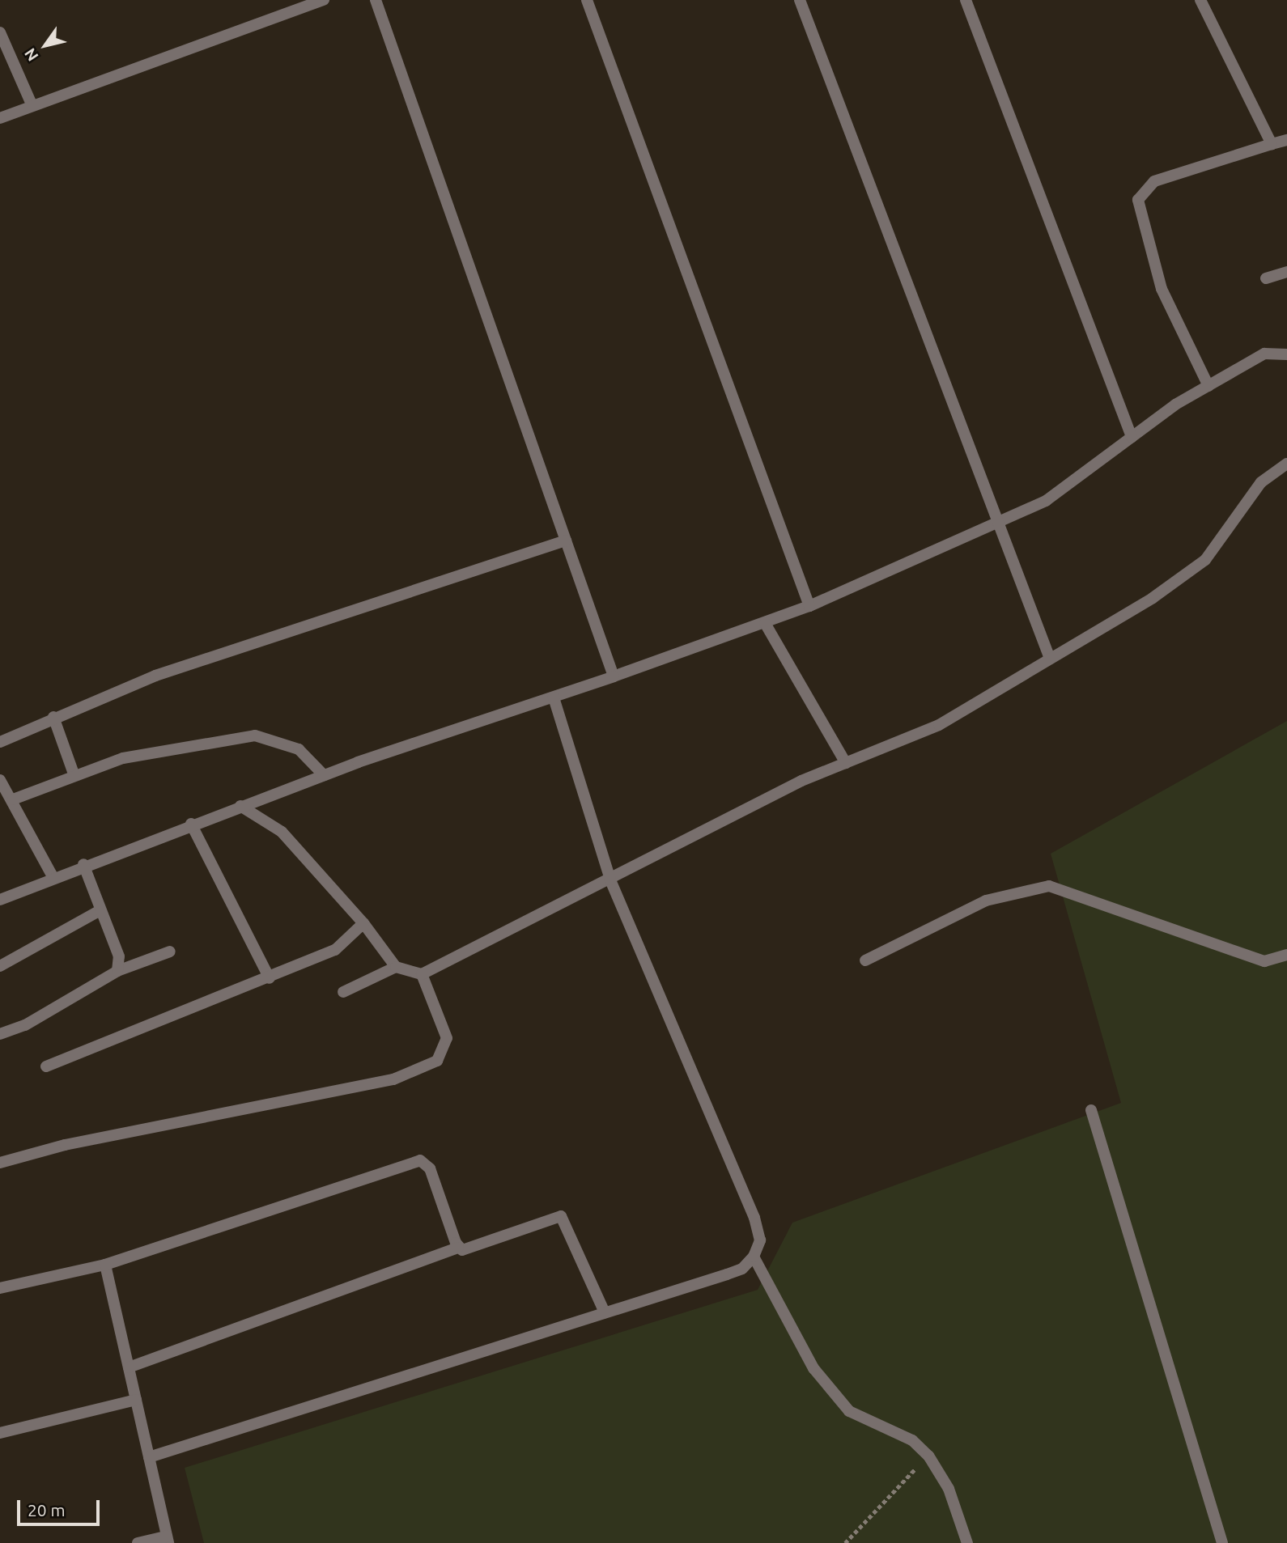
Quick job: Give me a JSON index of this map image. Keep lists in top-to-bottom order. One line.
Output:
{"scale_bar":"20 m","north":"bottom left"}
